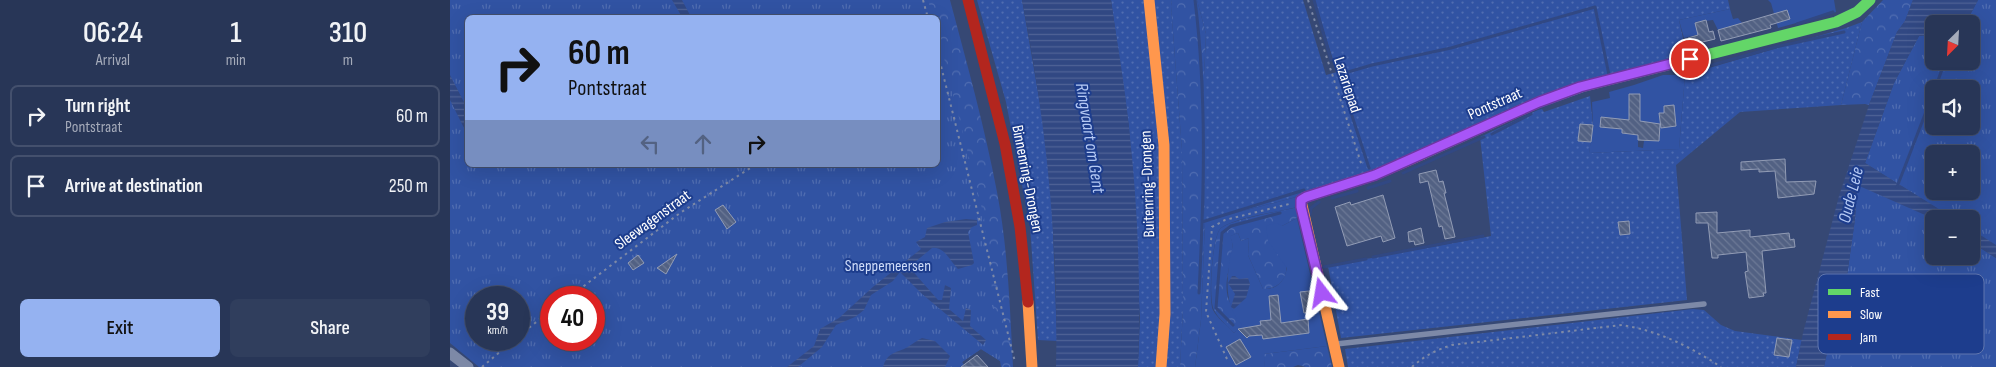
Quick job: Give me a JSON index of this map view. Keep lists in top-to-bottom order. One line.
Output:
{"streets":{"main road":["Pontstraat","Binnenring-Drongen","Buitenring-Drongen"],"path":["Lazariepad","Sleewagenstraat"]},"crossings":[["Lazariepad","Pontstraat"]],"water":["Ringvaart om Gent","Oude Leie"],"parks":["Sneppemeersen"],"legend":["Fast","Slow","Jam"],"north":"bottom left","page":{"eta":["06:24","Arrival","1","min","310","m"],"map_buttons":["+","−"],"turn":["60 m","Pontstraat"],"list":[{"name":"Turn right","note":"Pontstraat","value":"60 m"},{"name":"Arrive at destination","value":"250 m"}],"speed":"39 km/h","limit":"40","buttons":["Exit","Share"]}}
